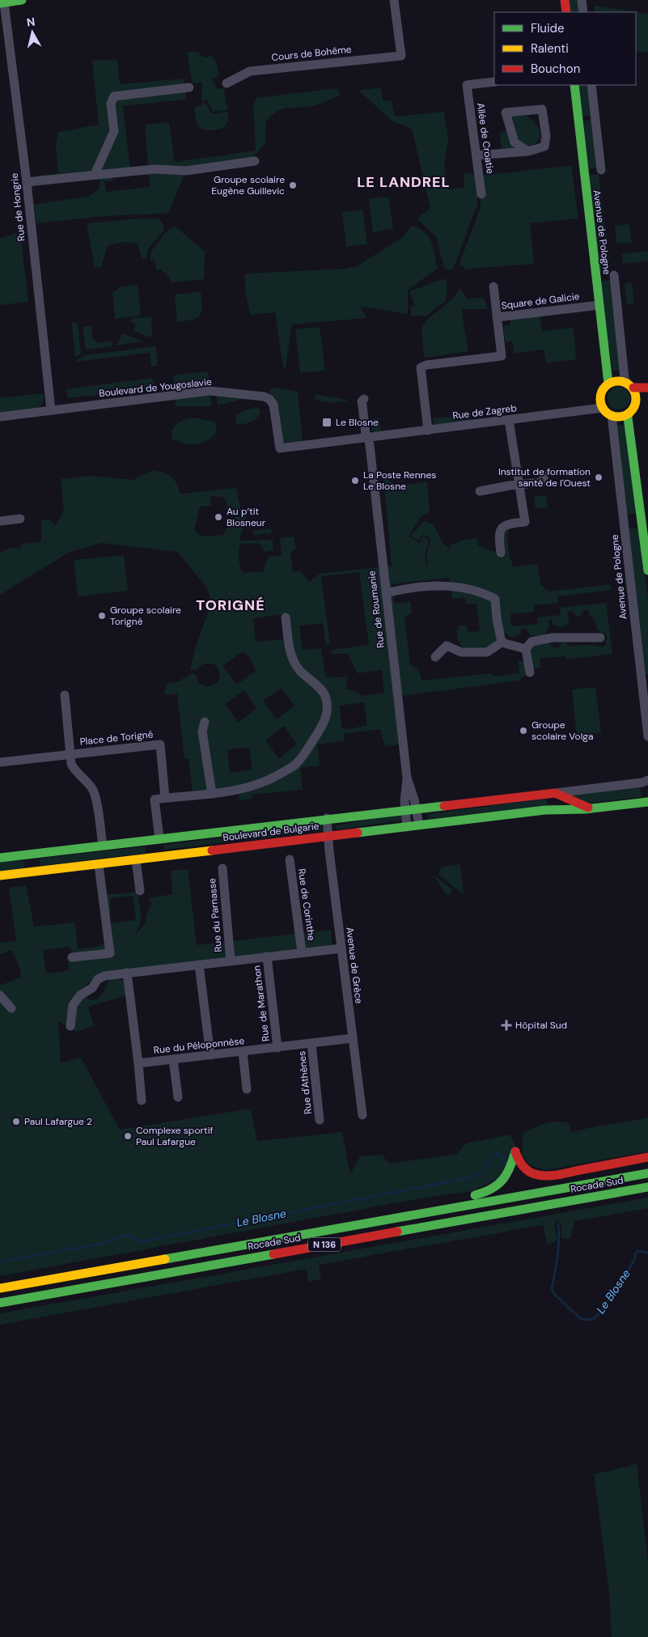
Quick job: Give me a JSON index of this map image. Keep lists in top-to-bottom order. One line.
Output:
{"streets":{"main road":["Avenue de Pologne","Boulevard de Bulgarie","Rocade Sud","N 136"],"street":["Cours de Bohême","Allée de Croatie","Rue de Hongrie","Square de Galicie","Boulevard de Yougoslavie","Rue de Zagreb","Rue de Roumanie","Place de Torigné","Rue de Corinthe","Rue du Parnasse","Avenue de Grèce","Rue de Marathon","Rue du Péloponnèse","Rue d'Athènes"]},"crossings":[["Rue de Hongrie","Boulevard de Yougoslavie"],["Avenue de Pologne","Square de Galicie"],["Avenue de Pologne","Rue de Zagreb"],["Square de Galicie","Rue de Zagreb"],["Boulevard de Yougoslavie","Rue de Zagreb"],["Boulevard de Yougoslavie","Rue de Roumanie"],["Rue de Zagreb","Rue de Roumanie"],["Rue de Roumanie","Boulevard de Bulgarie"],["Boulevard de Bulgarie","Avenue de Grèce"],["Avenue de Grèce","Rue du Péloponnèse"],["Rue de Marathon","Rue du Péloponnèse"],["Rue du Péloponnèse","Rue d'Athènes"]],"districts":["LE LANDREL","TORIGNÉ"],"water":["Le Blosne"],"places":{"other":["Groupe scolaire Eugène Guillevic","Institut de formation santé de l'Ouest","La Poste Rennes Le Blosne","Au p’tit Blosneur","Groupe scolaire Torigné","Groupe scolaire Volga","Paul Lafargue 2","Complexe sportif Paul Lafargue"],"transit":["Le Blosne"],"health":["Hôpital Sud"]},"legend":["Fluide","Ralenti","Bouchon"],"north":"top"}
